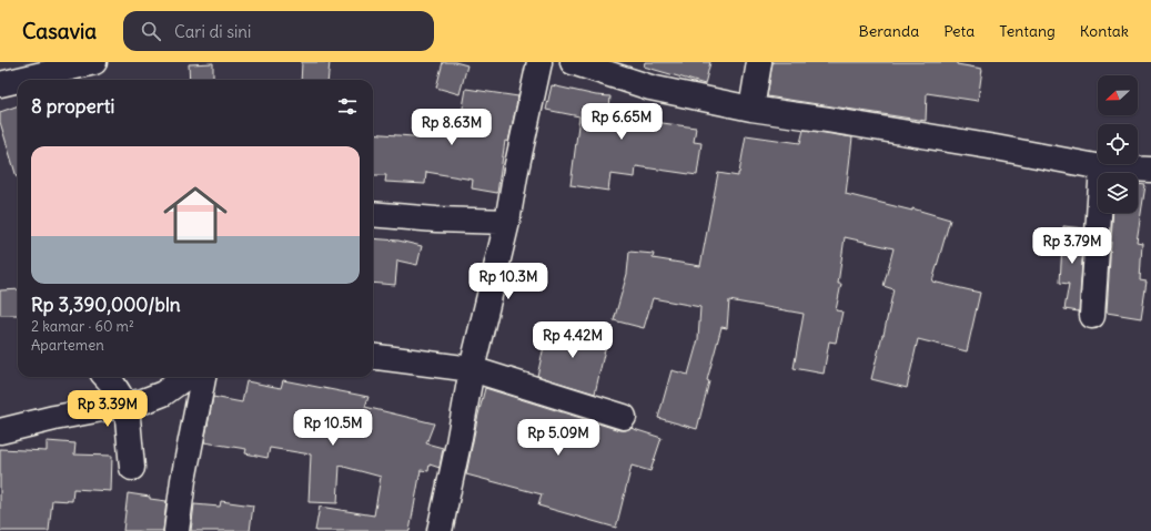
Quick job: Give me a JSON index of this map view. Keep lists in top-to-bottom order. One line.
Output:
{"north":"left","page":{"header":"Casavia","search":"Cari di sini","nav":["Beranda","Peta","Tentang","Kontak"],"heading":"8 properti","price":["Rp 6.65M","Rp 8.63M","Rp 3.79M","Rp 10.3M","Rp 4.42M","Rp 3.39M","Rp 10.5M","Rp 5.09M"],"list":[{"name":"Rp 3,390,000/bln","note":"2 kamar · 60 m² · Apartemen"}]}}
